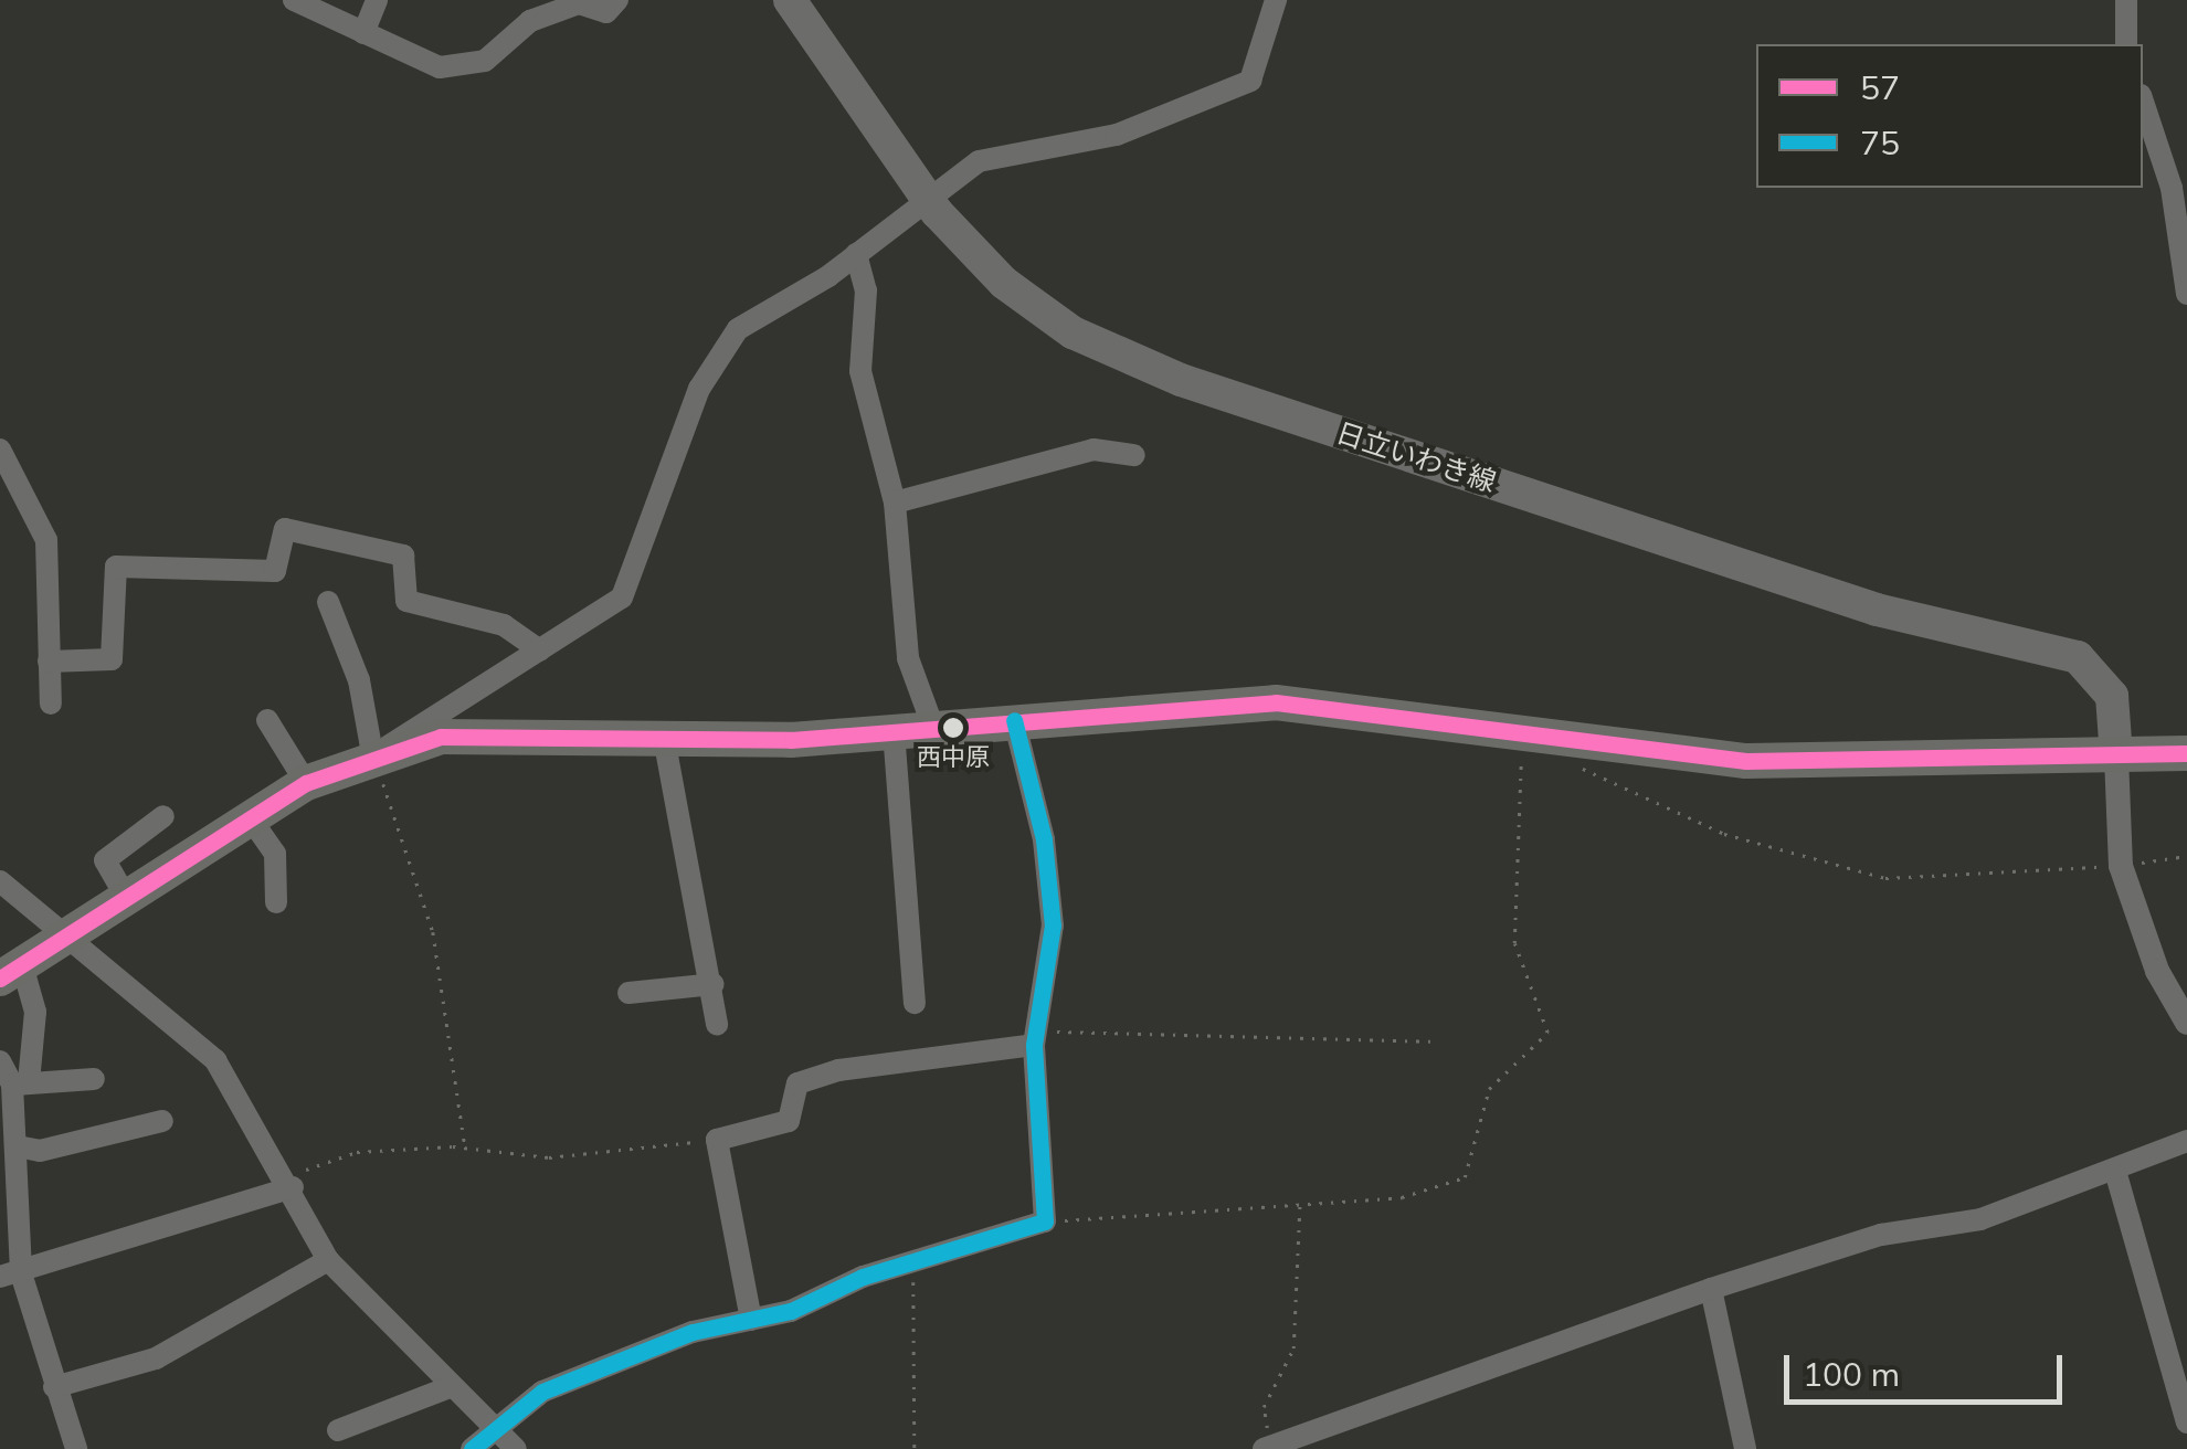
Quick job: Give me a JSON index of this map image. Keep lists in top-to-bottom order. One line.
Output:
{"streets":{"main road":["日立いわき線"]},"places":["西中原"],"lines":["transit line 57","transit line 75"],"legend":["57","75"],"scale_bar":"100 m"}
